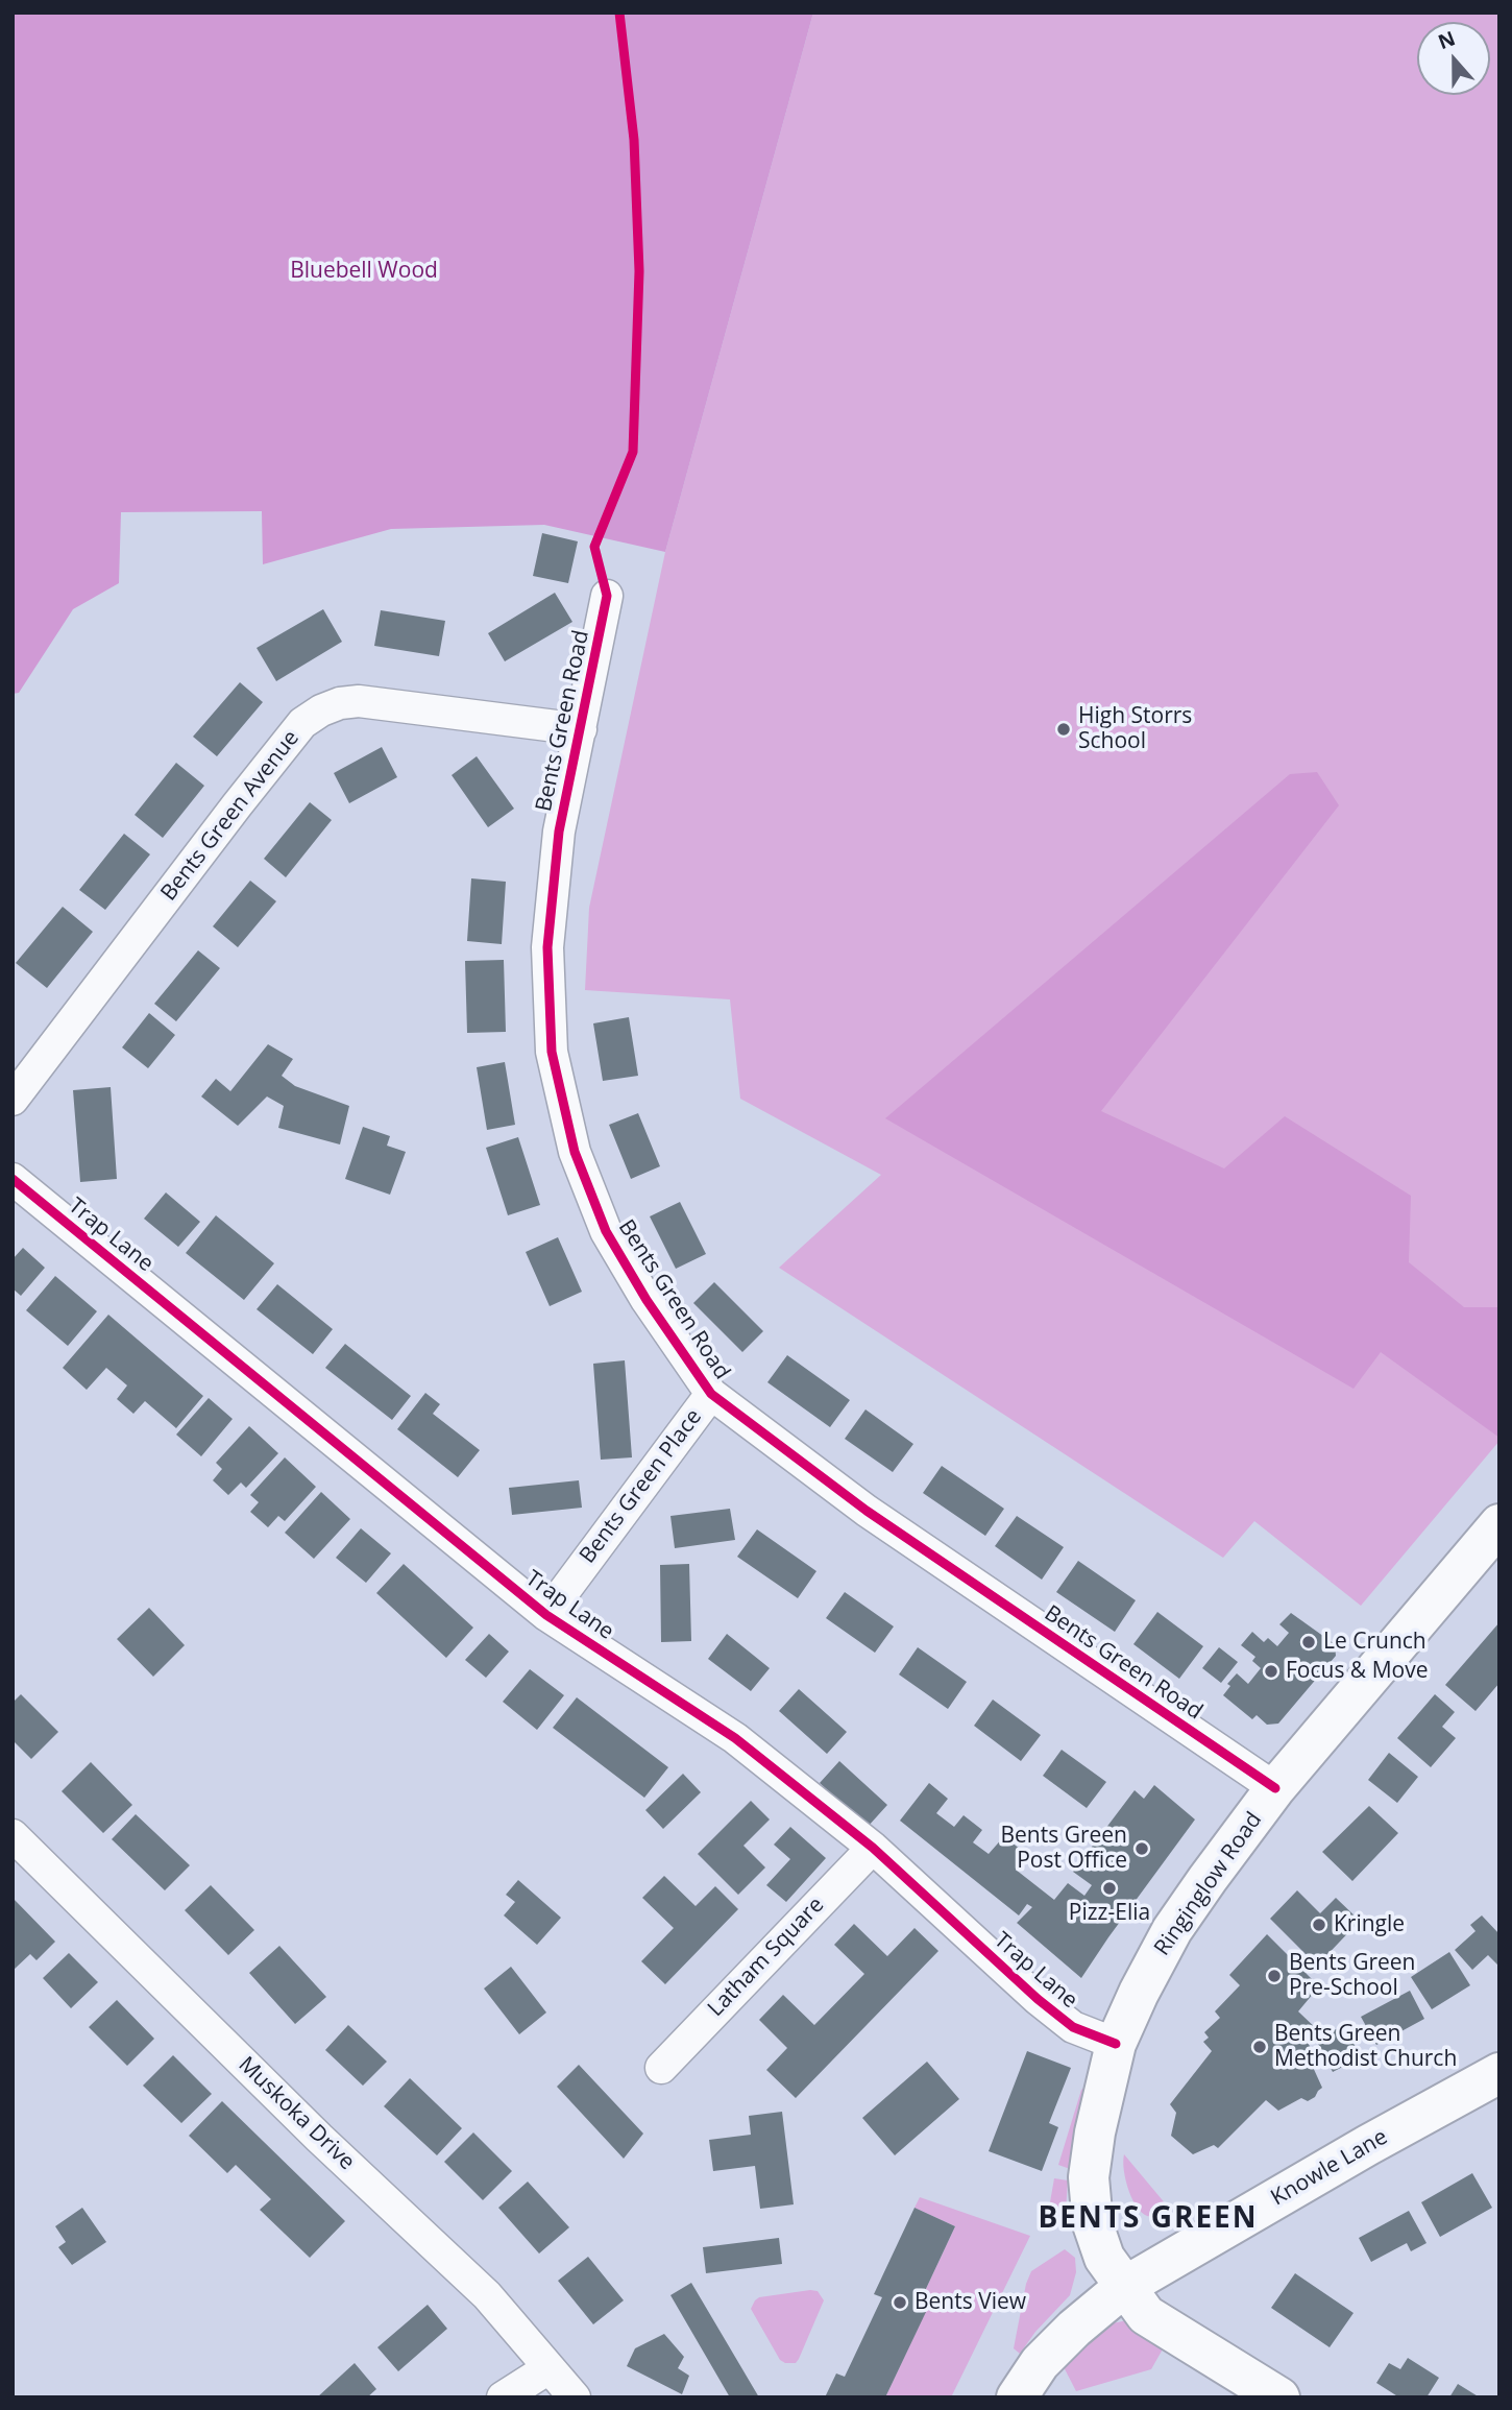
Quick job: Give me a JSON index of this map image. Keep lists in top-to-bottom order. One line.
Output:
{"streets":{"street":["Bents Green Road","Bents Green Avenue","Trap Lane","Bents Green Place","Ringinglow Road","Latham Square","Muskoka Drive","Knowle Lane"]},"crossings":[["Bents Green Road","Bents Green Avenue"],["Bents Green Road","Bents Green Place"],["Bents Green Road","Ringinglow Road"],["Trap Lane","Bents Green Place"],["Trap Lane","Ringinglow Road"],["Trap Lane","Latham Square"],["Ringinglow Road","Knowle Lane"]],"districts":["BENTS GREEN"],"parks":["Bluebell Wood"],"places":["High Storrs School","Le Crunch","Focus & Move","Bents Green Post Office","Pizz-Elia","Kringle","Bents Green Pre-School","Bents Green Methodist Church","Bents View"],"north":"top"}
